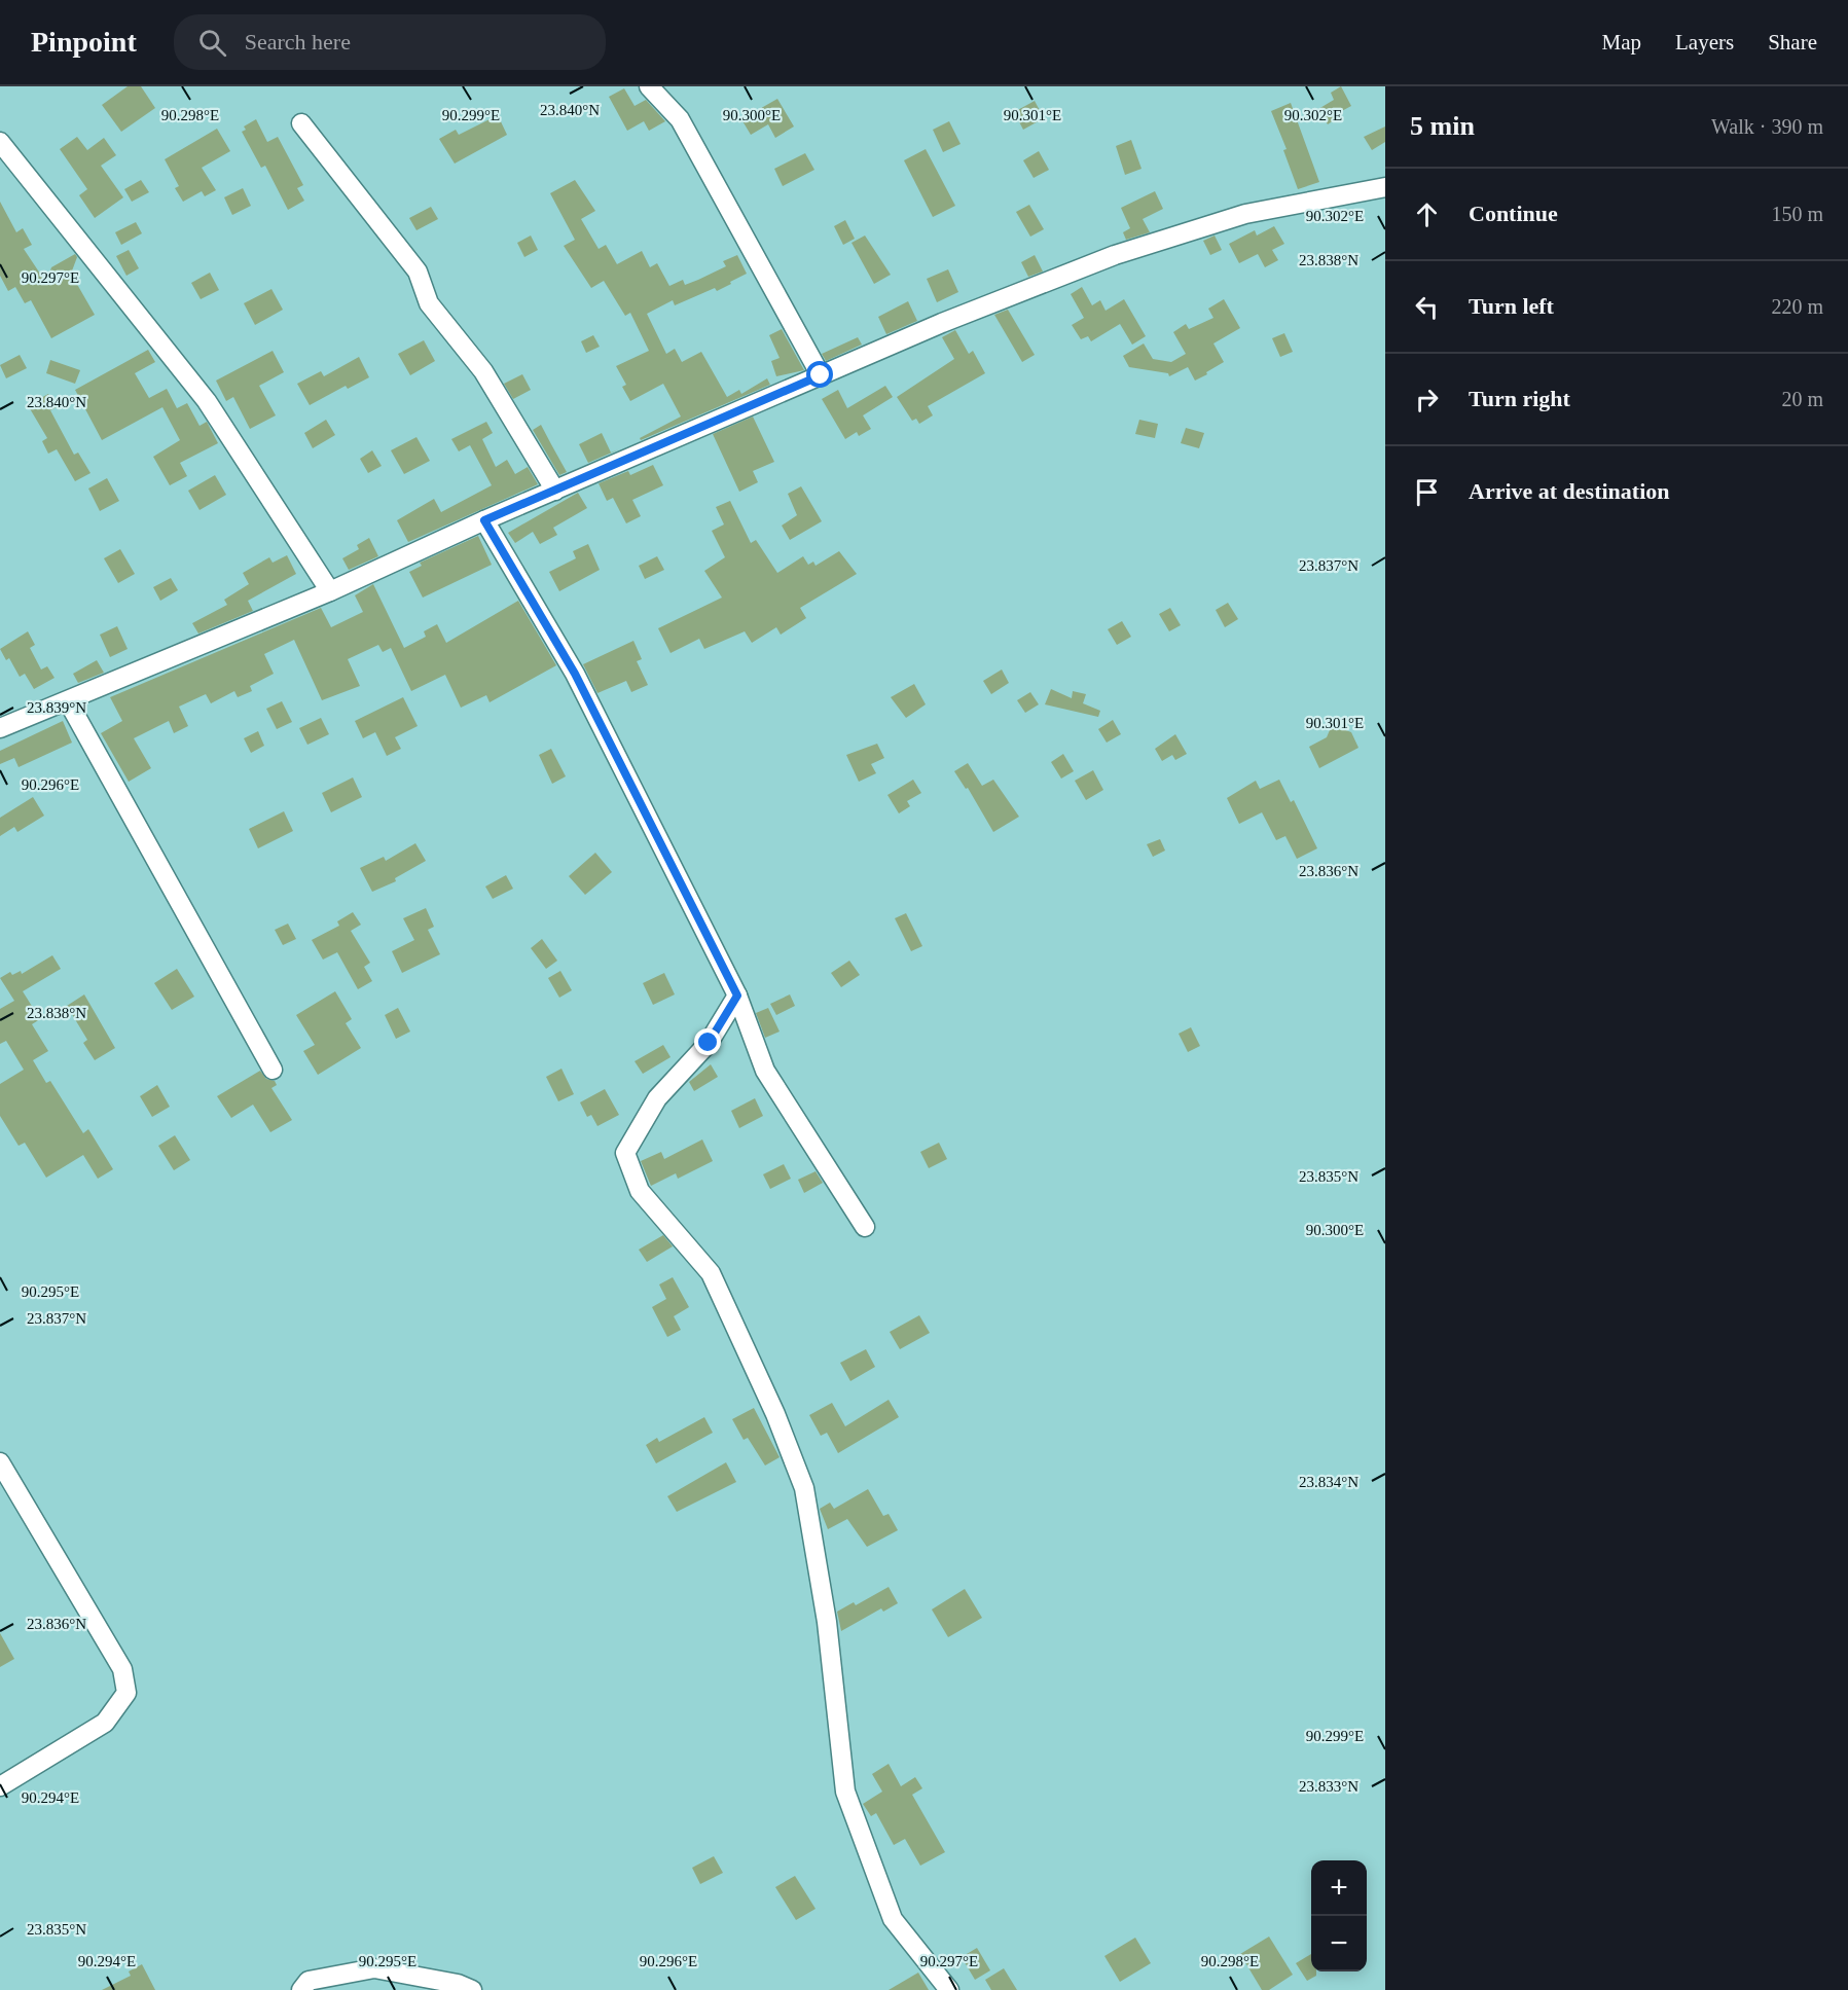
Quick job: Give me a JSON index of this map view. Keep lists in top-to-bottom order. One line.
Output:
{"page":{"header":"Pinpoint","search":"Search here","nav":["Map","Layers","Share"],"heading":["5 min","Walk · 390 m"],"list":[["Continue","150 m"],["Turn left","220 m"],["Turn right","20 m"],"Arrive at destination"],"map_buttons":["+","−"]},"coordinates":["23.840°N","90.298°E","90.299°E","90.300°E","90.301°E","90.302°E","23.838°N","90.297°E","23.837°N","23.839°N","90.296°E","23.836°N","23.835°N","90.295°E","23.834°N","23.833°N","90.294°E"]}
